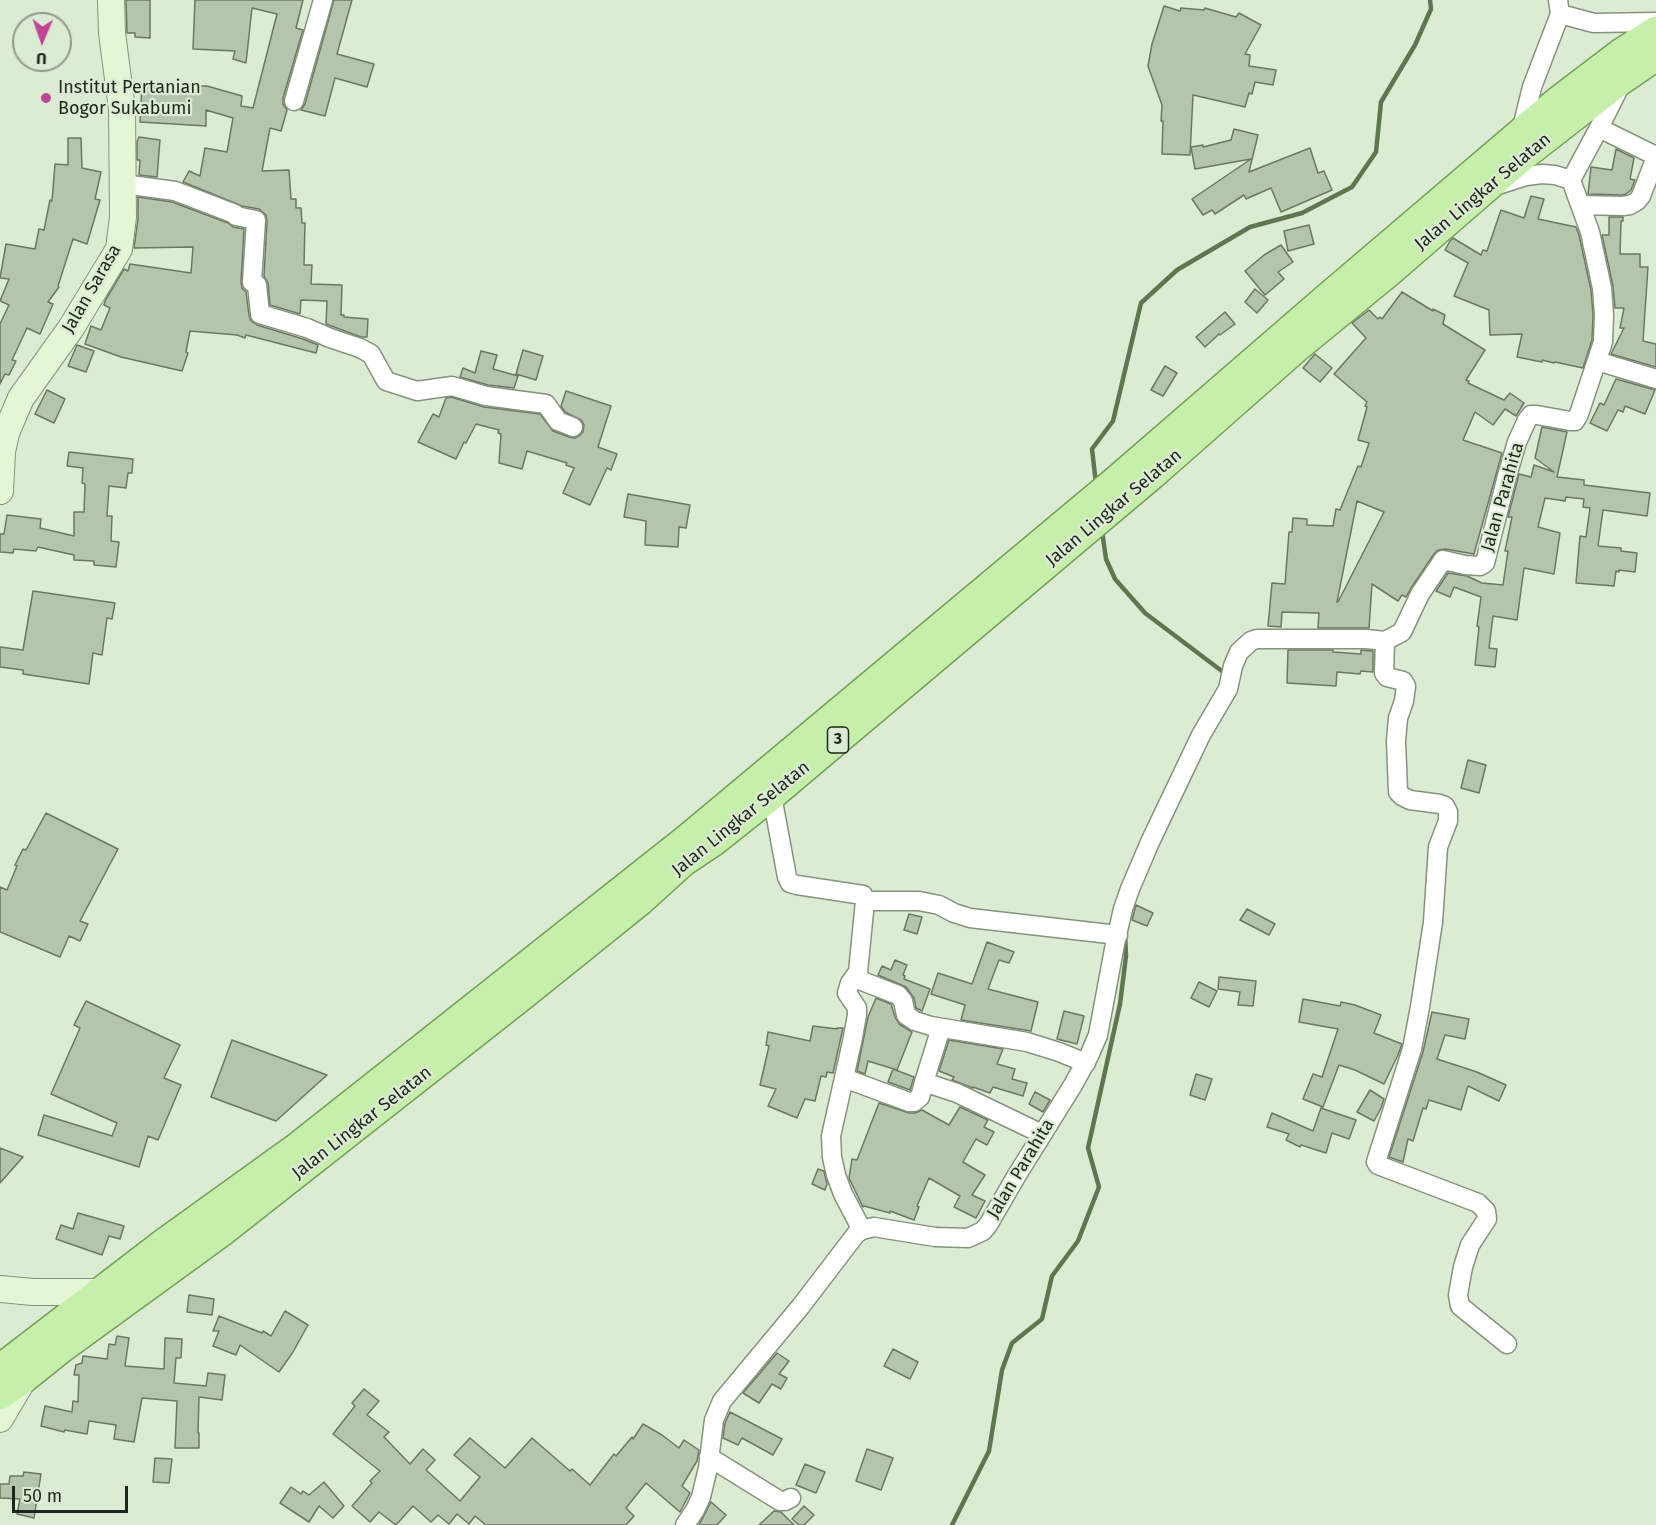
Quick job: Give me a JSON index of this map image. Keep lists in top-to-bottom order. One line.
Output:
{"streets":{"main road":["Jalan Lingkar Selatan","3"],"street":["Jalan Sarasa","Jalan Parahita"]},"places":["Institut Pertanian Bogor Sukabumi"],"scale_bar":"50 m","north":"bottom"}
